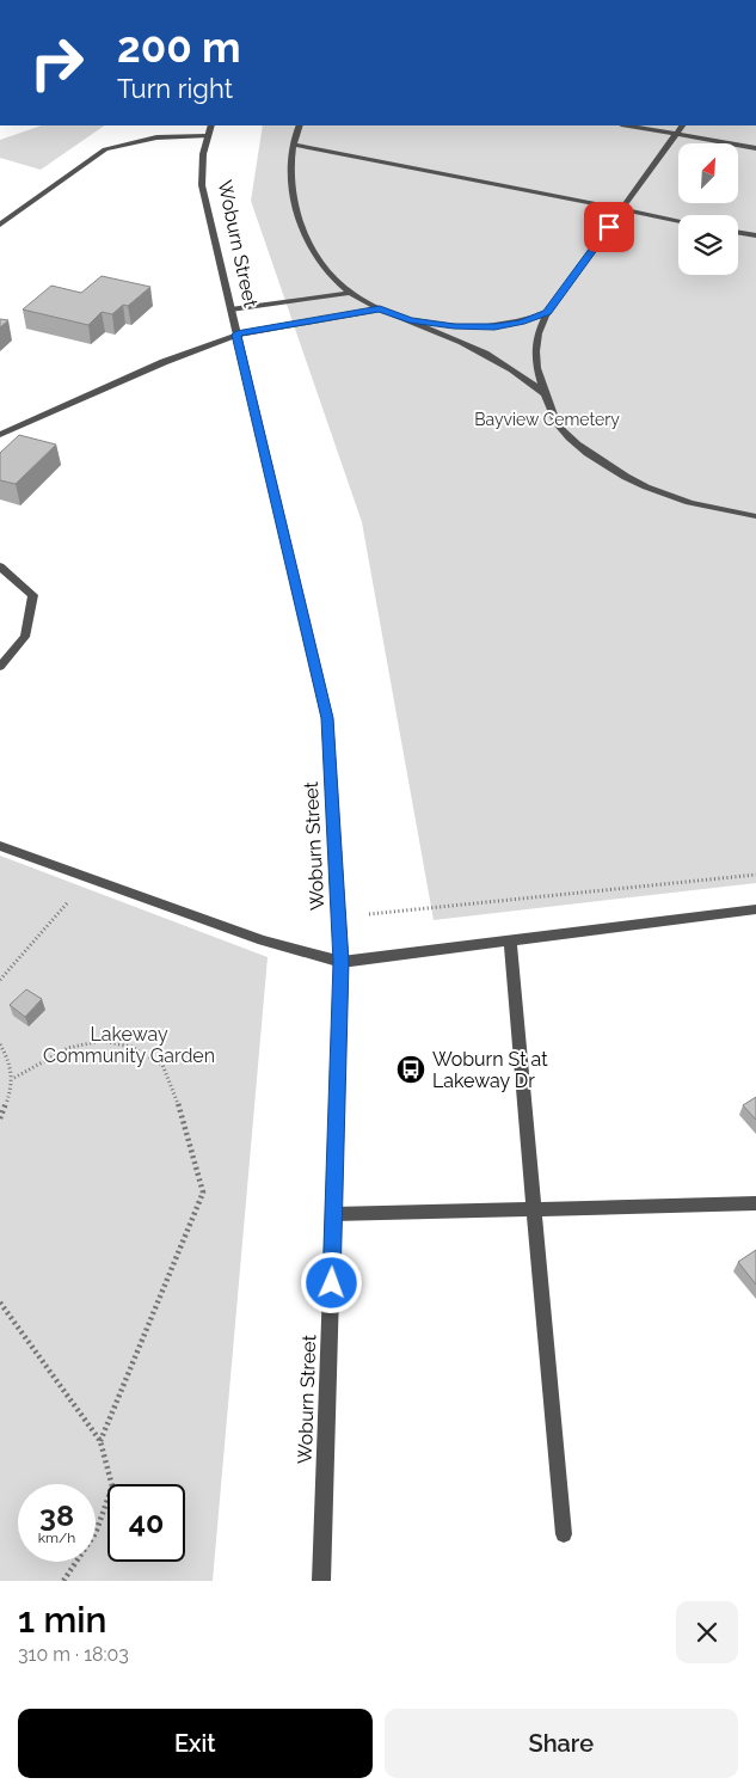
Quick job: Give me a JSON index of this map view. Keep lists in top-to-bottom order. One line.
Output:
{"streets":{"street":["Woburn Street"]},"parks":["Bayview Cemetery","Lakeway Community Garden"],"places":{"bus stop":["Woburn St at Lakeway Dr"]},"north":"top right","page":{"turn":["200 m","Turn right"],"speed":"38 km/h","limit":"40","heading":["1 min","310 m · 18:03"],"buttons":["Exit","Share"]}}
